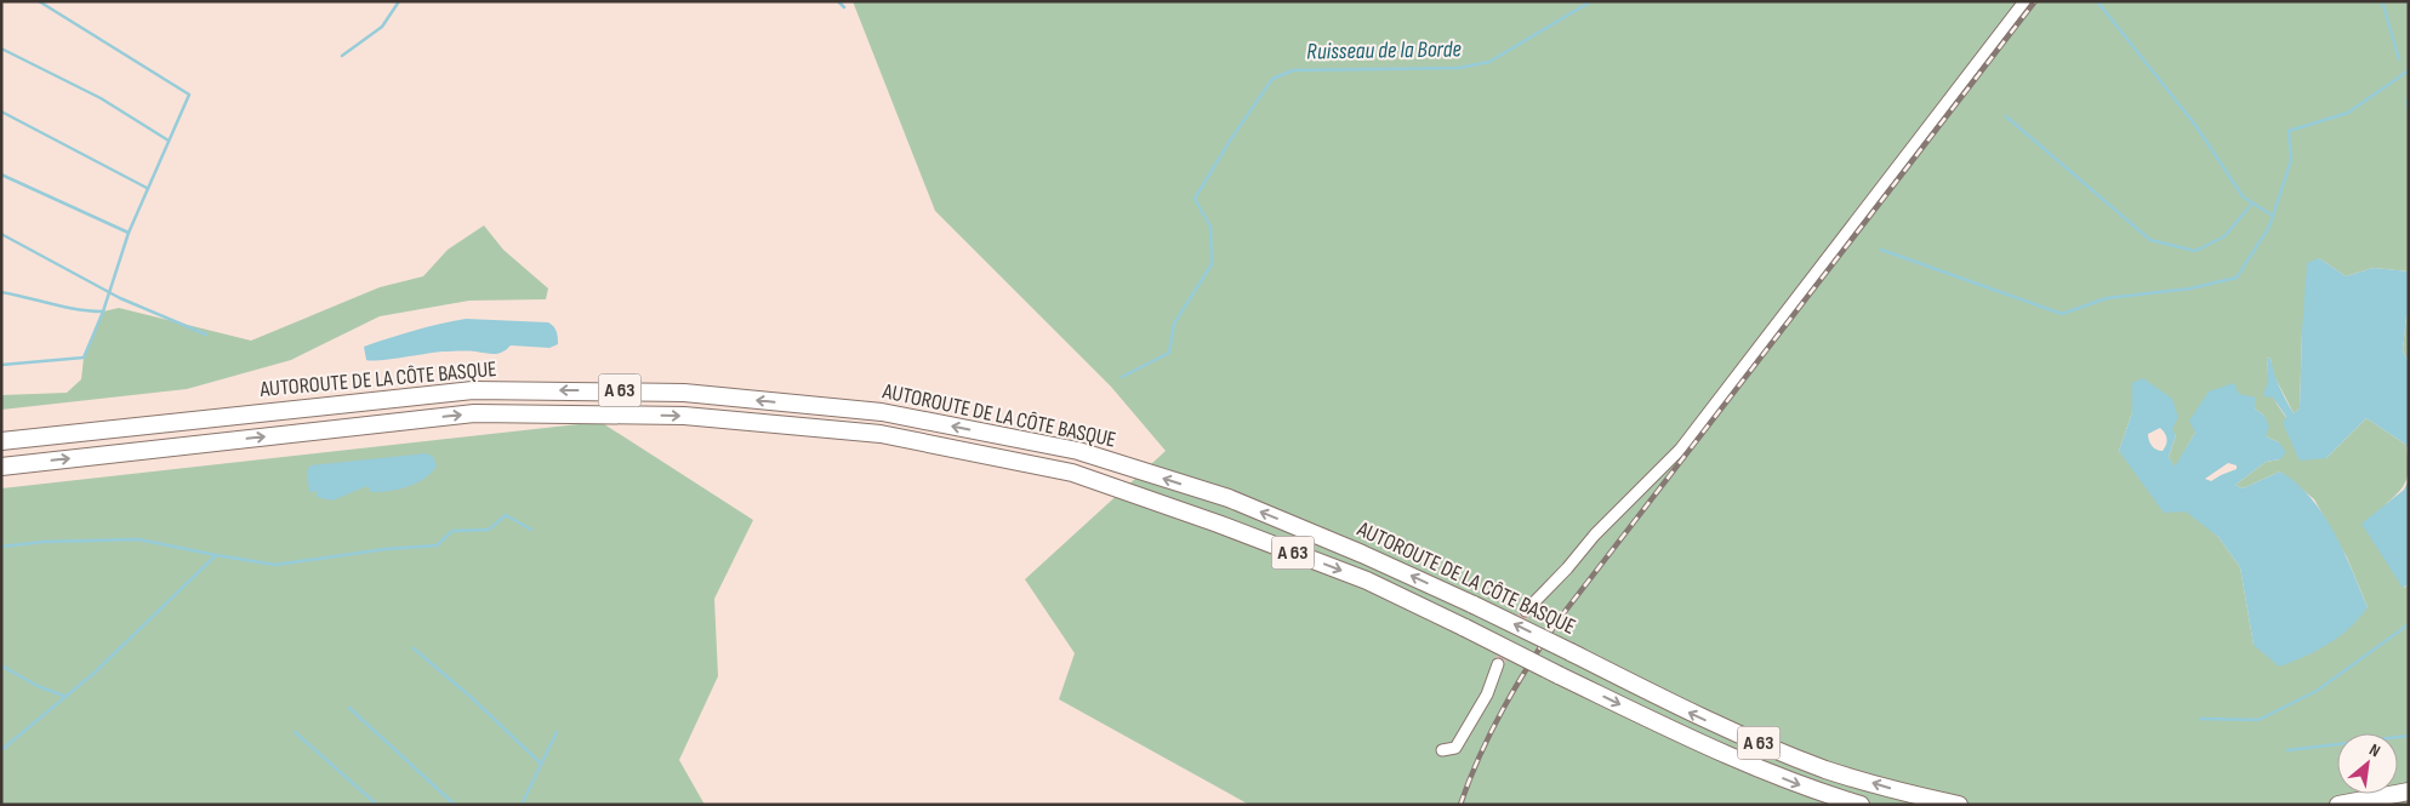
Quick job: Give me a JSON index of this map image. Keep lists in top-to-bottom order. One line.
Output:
{"streets":{"highway":["AUTOROUTE DE LA CÔTE BASQUE","A 63"]},"water":["Ruisseau de la Borde"],"north":"top right"}
